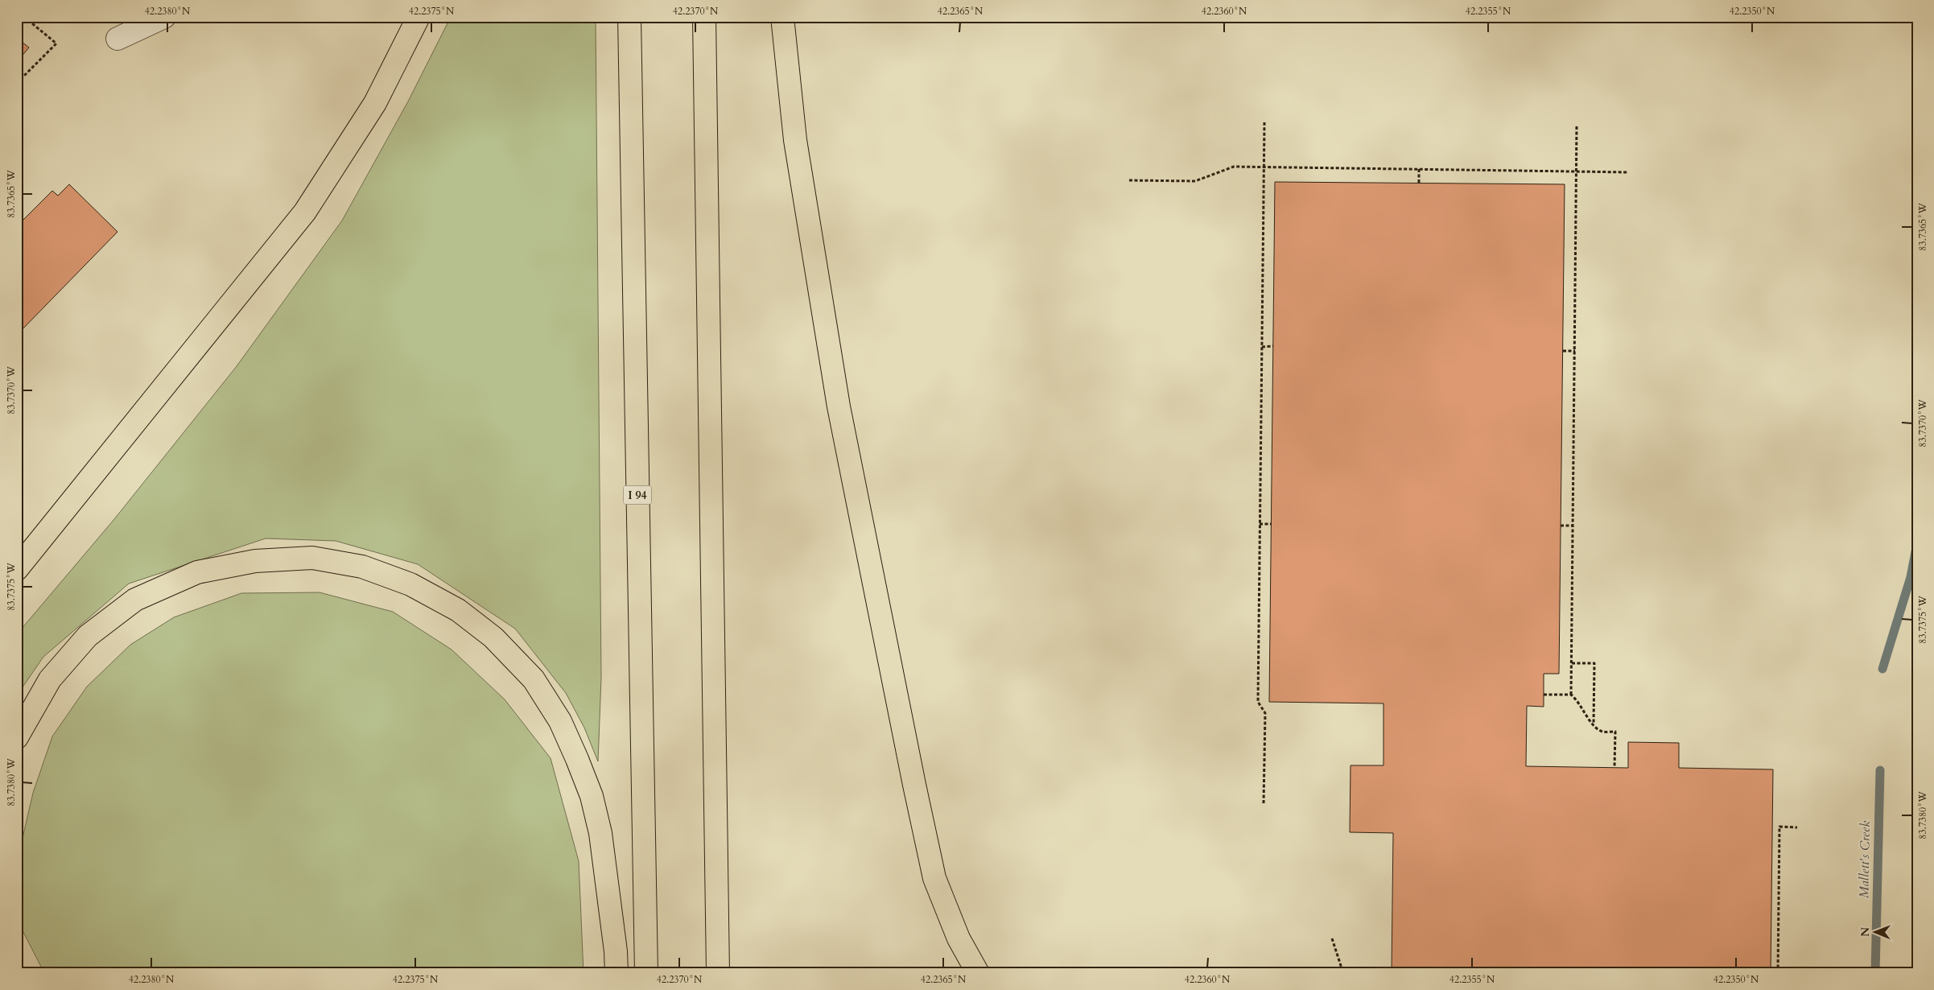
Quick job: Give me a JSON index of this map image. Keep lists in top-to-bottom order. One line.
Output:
{"streets":{"highway":["I 94"]},"water":["Mallett's Creek"],"north":"left","coordinates":["42.2380°N","42.2375°N","42.2370°N","42.2365°N","42.2360°N","42.2355°N","42.2350°N","83.7365°W","83.7370°W","83.7375°W","83.7380°W"]}
